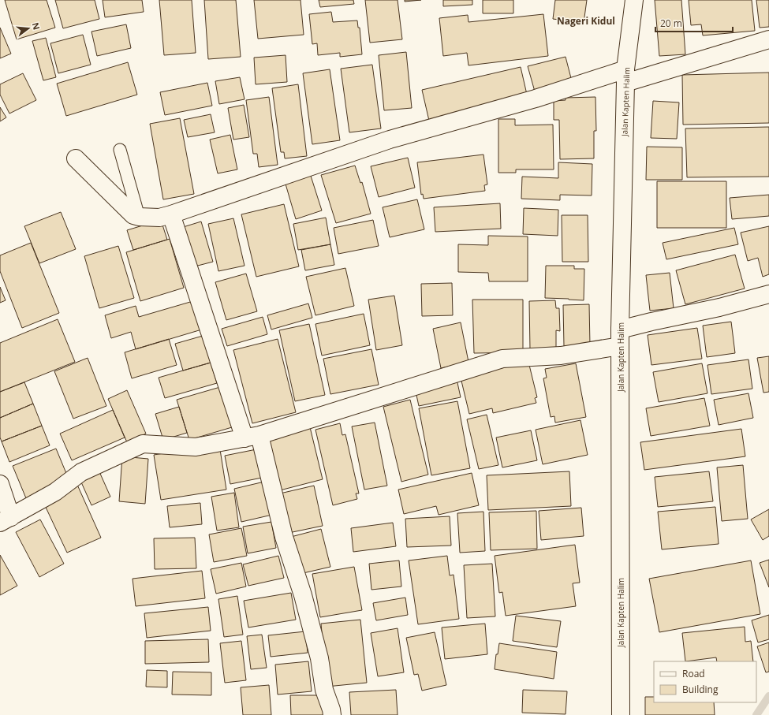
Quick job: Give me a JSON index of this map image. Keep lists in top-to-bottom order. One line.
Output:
{"streets":{"street":["Jalan Kapten Halim"]},"districts":["Nageri Kidul"],"legend":["Road","Building"],"scale_bar":"20 m","north":"right"}
